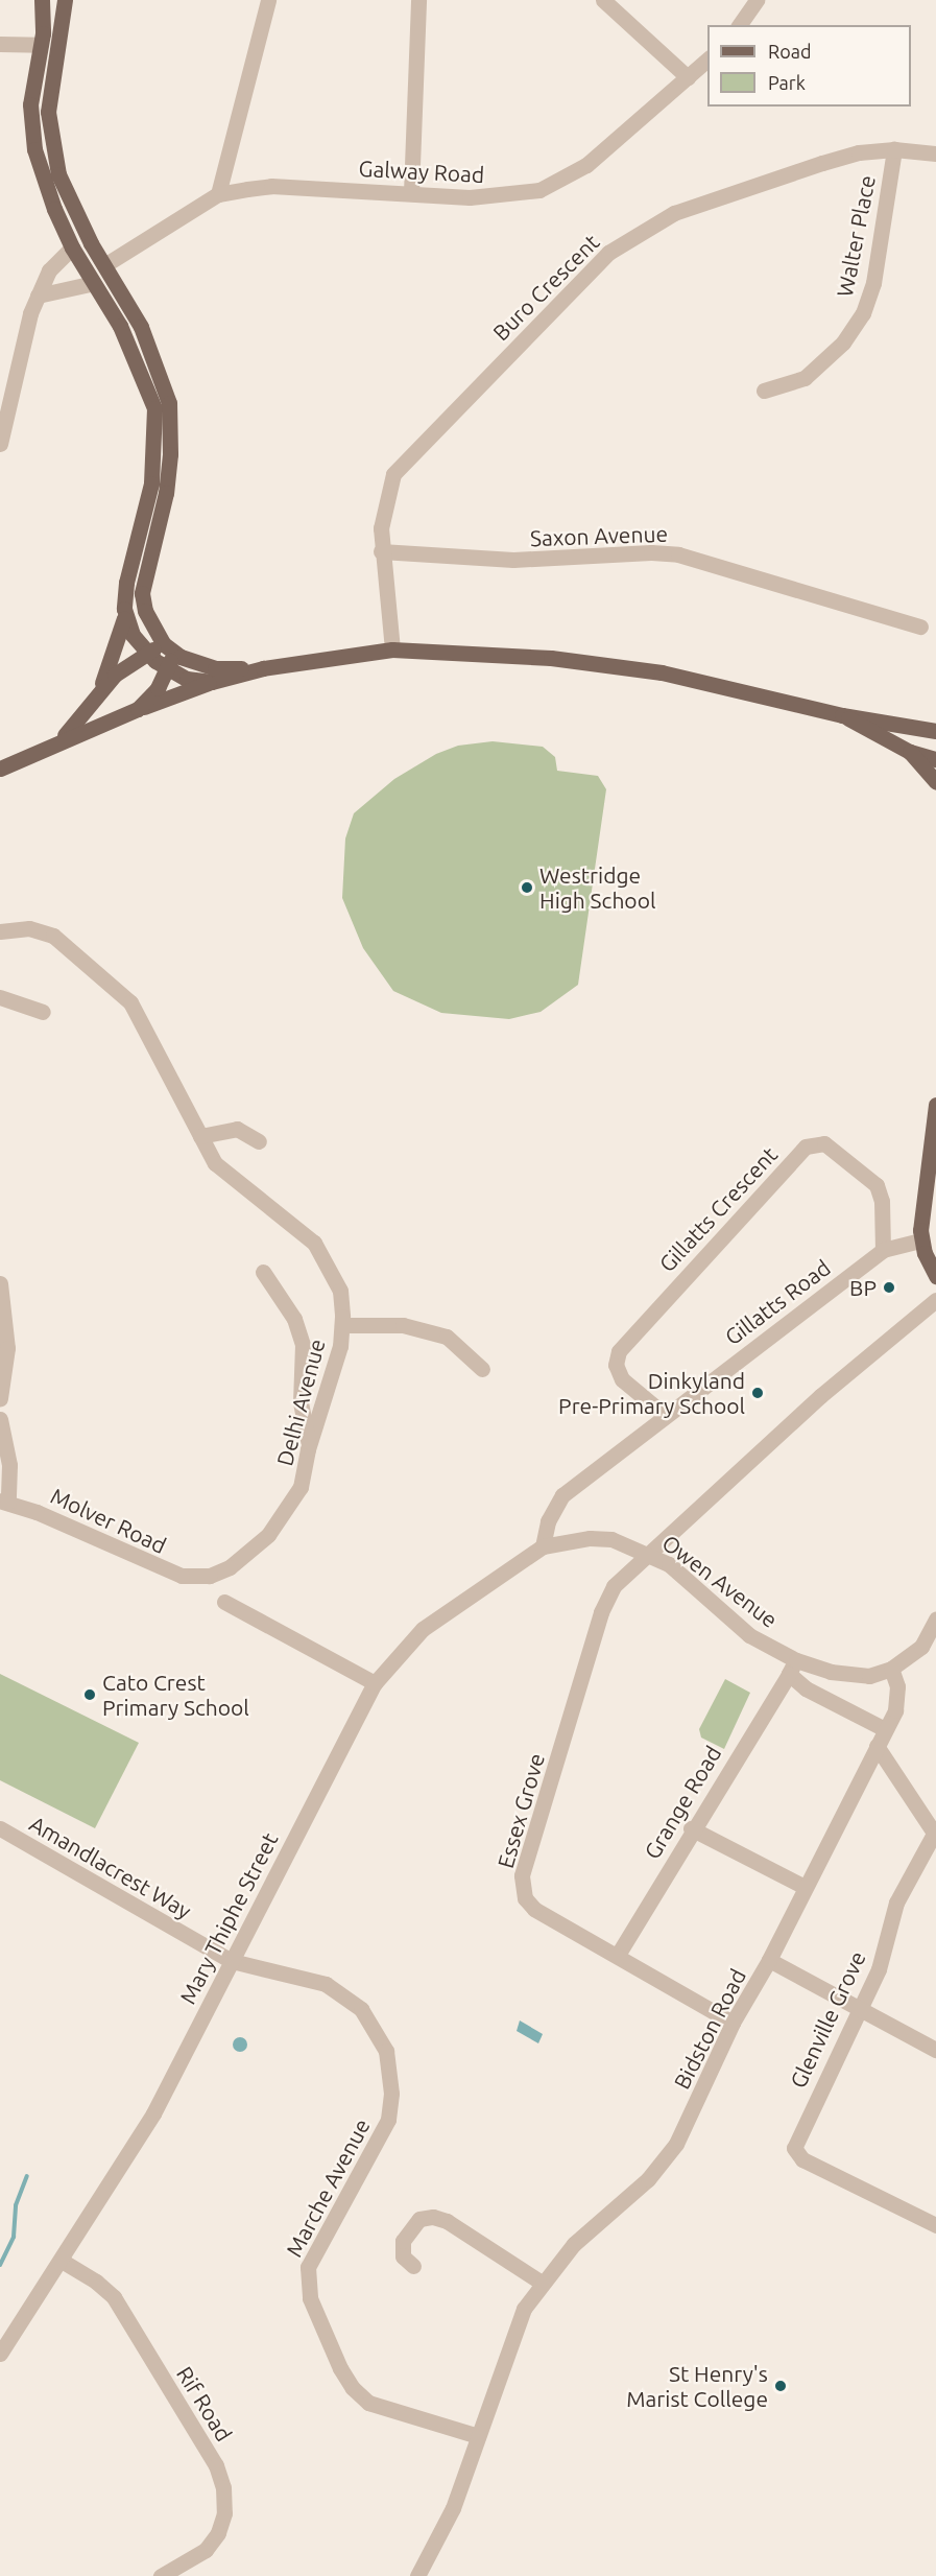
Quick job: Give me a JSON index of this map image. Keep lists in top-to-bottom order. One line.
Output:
{"streets":{"street":["Galway Road","Walter Place","Buro Crescent","Saxon Avenue","Gillatts Crescent","Gillatts Road","Delhi Avenue","Molver Road","Owen Avenue","Grange Road","Essex Grove","Amandlacrest Way","Mary Thiphe Street","Glenville Grove","Bidston Road","Marche Avenue","Rif Road"]},"crossings":[["Walter Place","Buro Crescent"],["Buro Crescent","Saxon Avenue"],["Gillatts Crescent","Gillatts Road"],["Gillatts Road","Owen Avenue"],["Gillatts Road","Mary Thiphe Street"],["Delhi Avenue","Molver Road"],["Owen Avenue","Grange Road"],["Owen Avenue","Essex Grove"],["Owen Avenue","Mary Thiphe Street"],["Owen Avenue","Bidston Road"],["Grange Road","Essex Grove"],["Essex Grove","Bidston Road"],["Amandlacrest Way","Mary Thiphe Street"],["Amandlacrest Way","Marche Avenue"],["Mary Thiphe Street","Marche Avenue"],["Mary Thiphe Street","Rif Road"],["Bidston Road","Marche Avenue"]],"places":["Westridge High School","BP","Dinkyland Pre-Primary School","Cato Crest Primary School","St Henry's Marist College"],"legend":["Road","Park"]}
